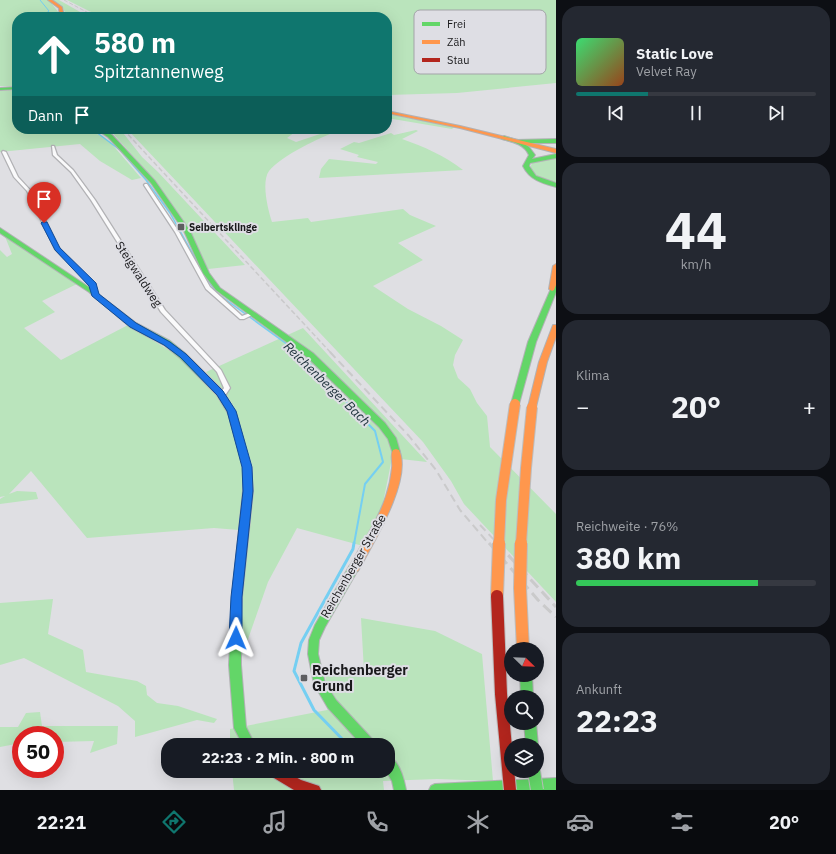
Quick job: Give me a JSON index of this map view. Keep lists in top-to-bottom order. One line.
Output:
{"streets":{"main road":["Reichenberger Straße"],"street":["Steigwaldweg"]},"water":["Reichenberger Bach"],"places":{"transit":["Seibertsklinge","Reichenberger Grund"]},"legend":["Frei","Zäh","Stau"],"north":"bottom right","page":{"turn":["580 m","Spitztannenweg"],"song":["Static Love","Velvet Ray"],"then":"Dann","tile":[["44","km/h"],"Klima",["Reichweite · 76%","380 km"],["Ankunft","22:23"]],"heat":["−","20°","+"],"limit":"50","trip":"22:23 · 2 Min. · 800 m","tabs":["22:21","20°"]}}
